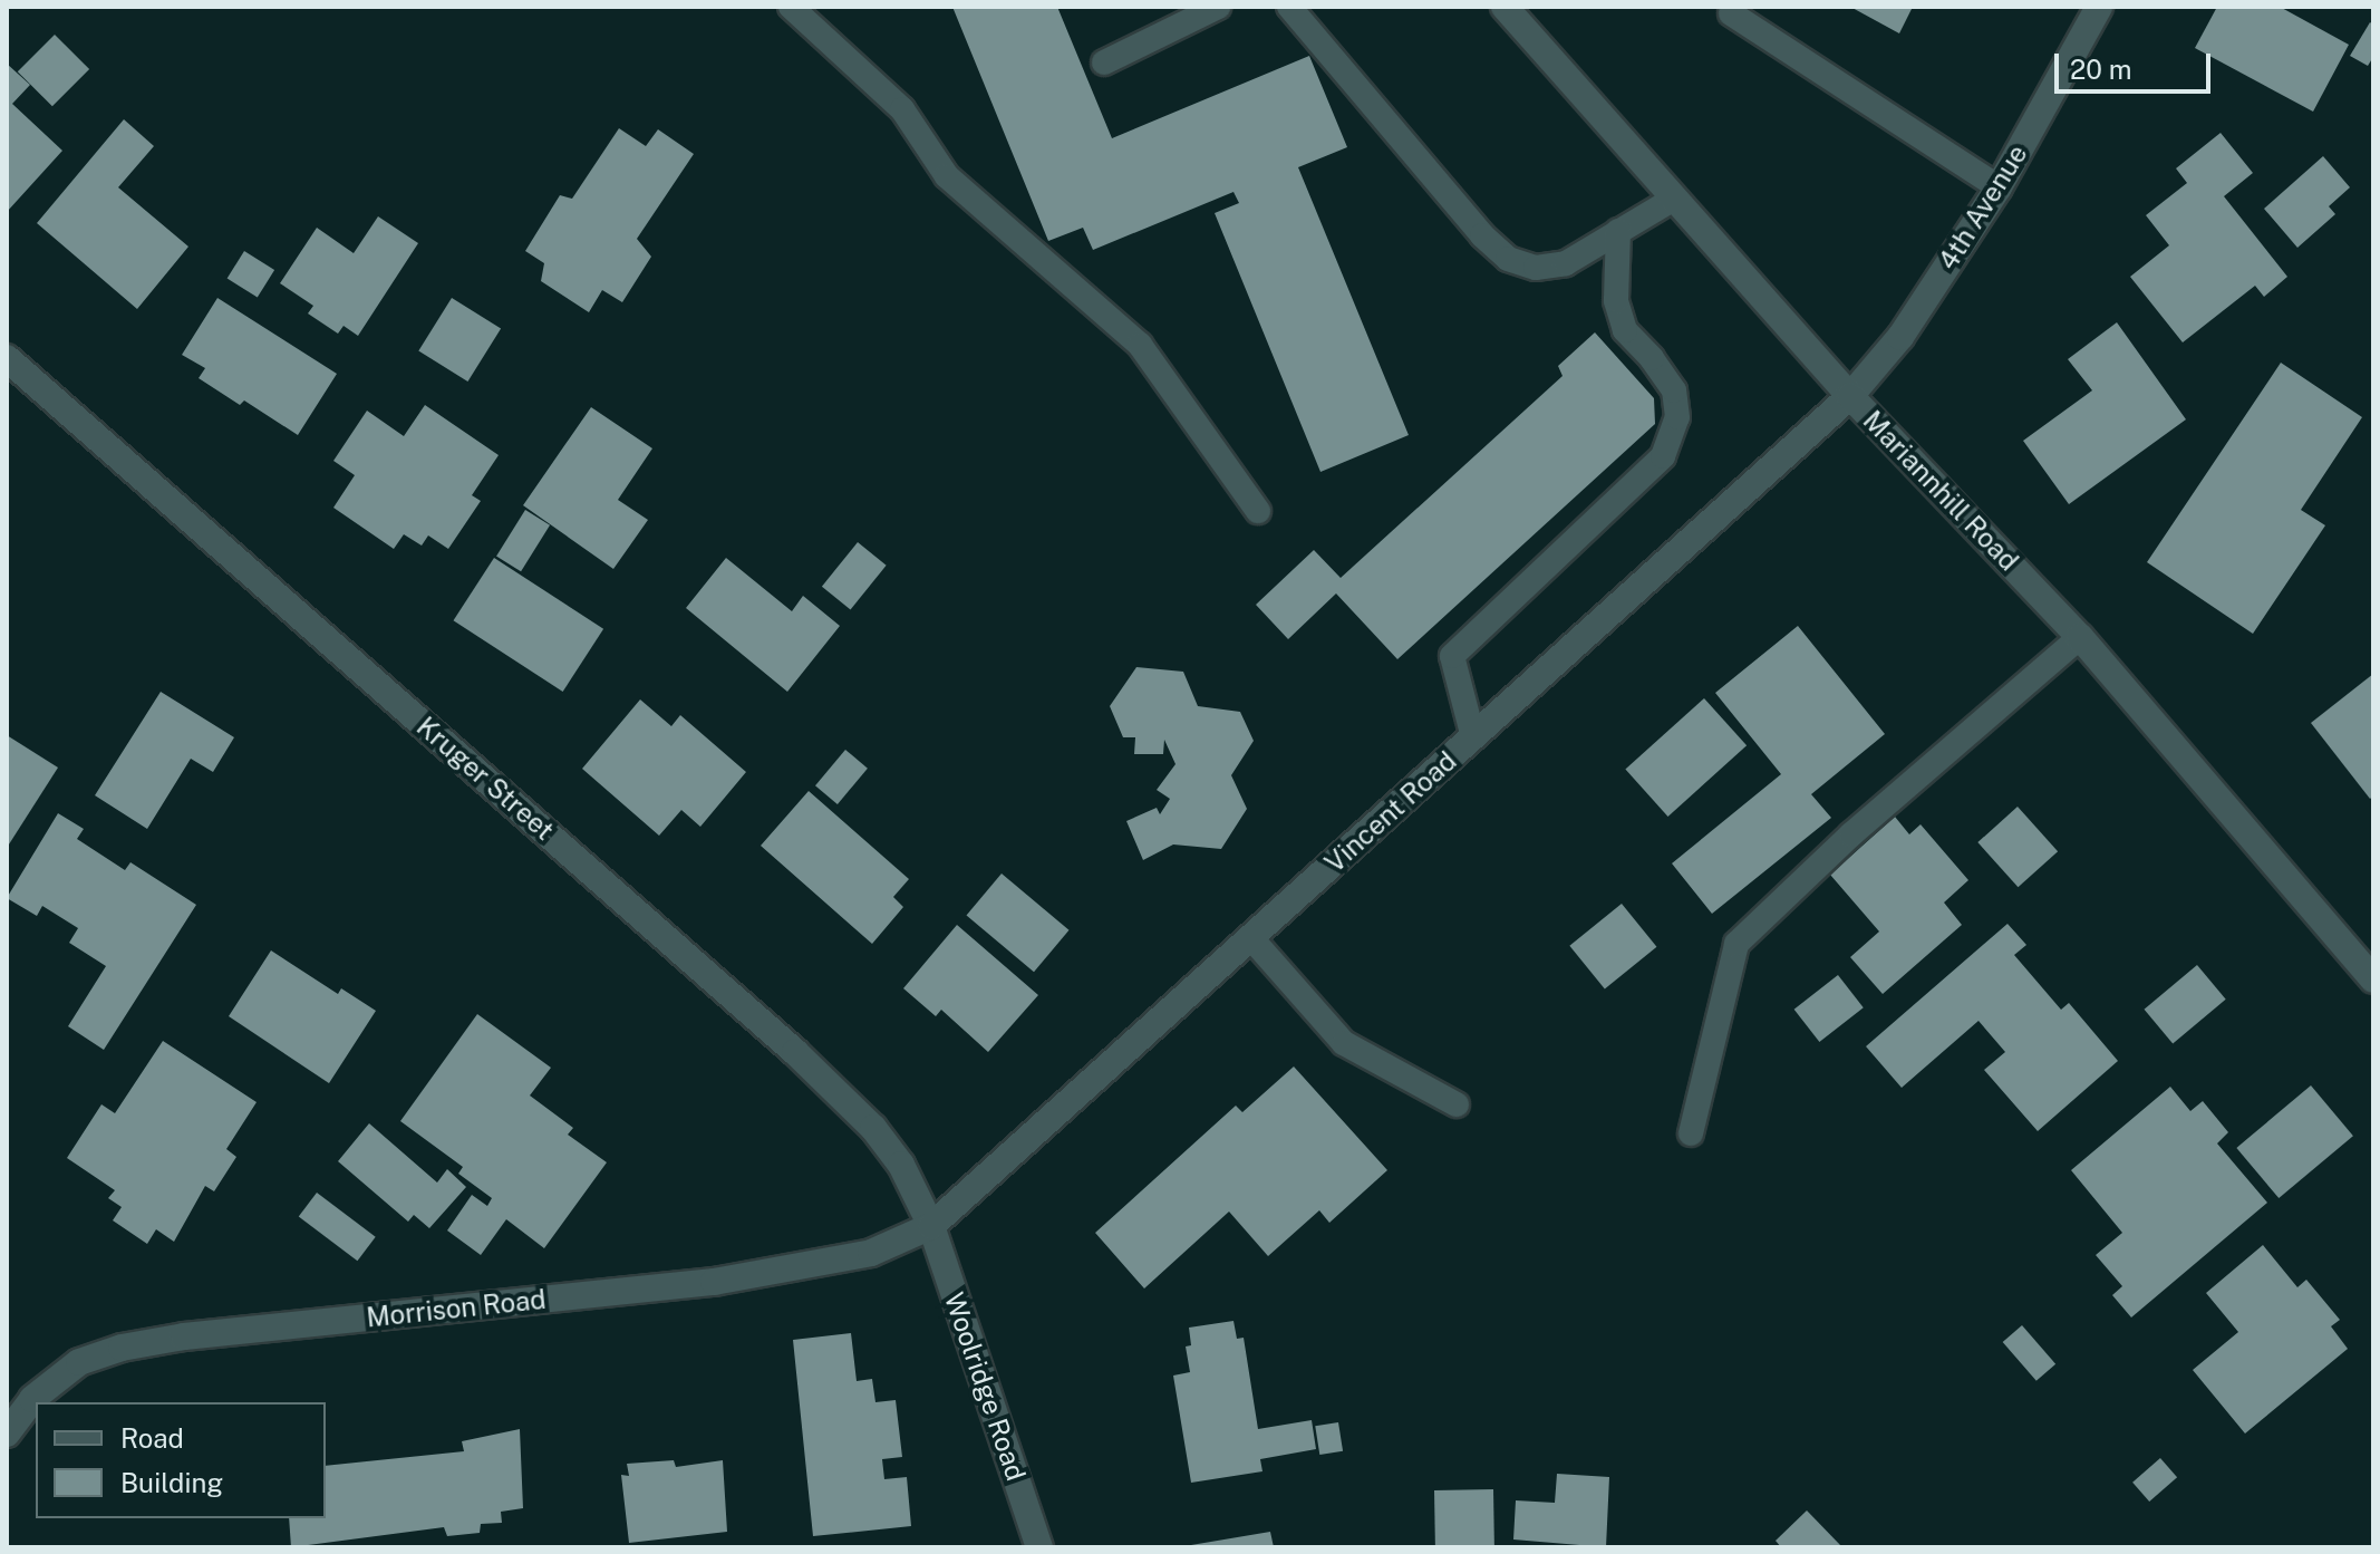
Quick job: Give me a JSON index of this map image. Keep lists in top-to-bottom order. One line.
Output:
{"streets":{"street":["4th Avenue","Mariannhill Road","Kruger Street","Vincent Road","Morrison Road","Woolridge Road"]},"crossings":[["4th Avenue","Mariannhill Road"],["4th Avenue","Vincent Road"],["Mariannhill Road","Vincent Road"],["Kruger Street","Vincent Road"],["Kruger Street","Morrison Road"],["Kruger Street","Woolridge Road"],["Vincent Road","Morrison Road"],["Vincent Road","Woolridge Road"],["Morrison Road","Woolridge Road"]],"legend":["Road","Building"],"scale_bar":"20 m"}
